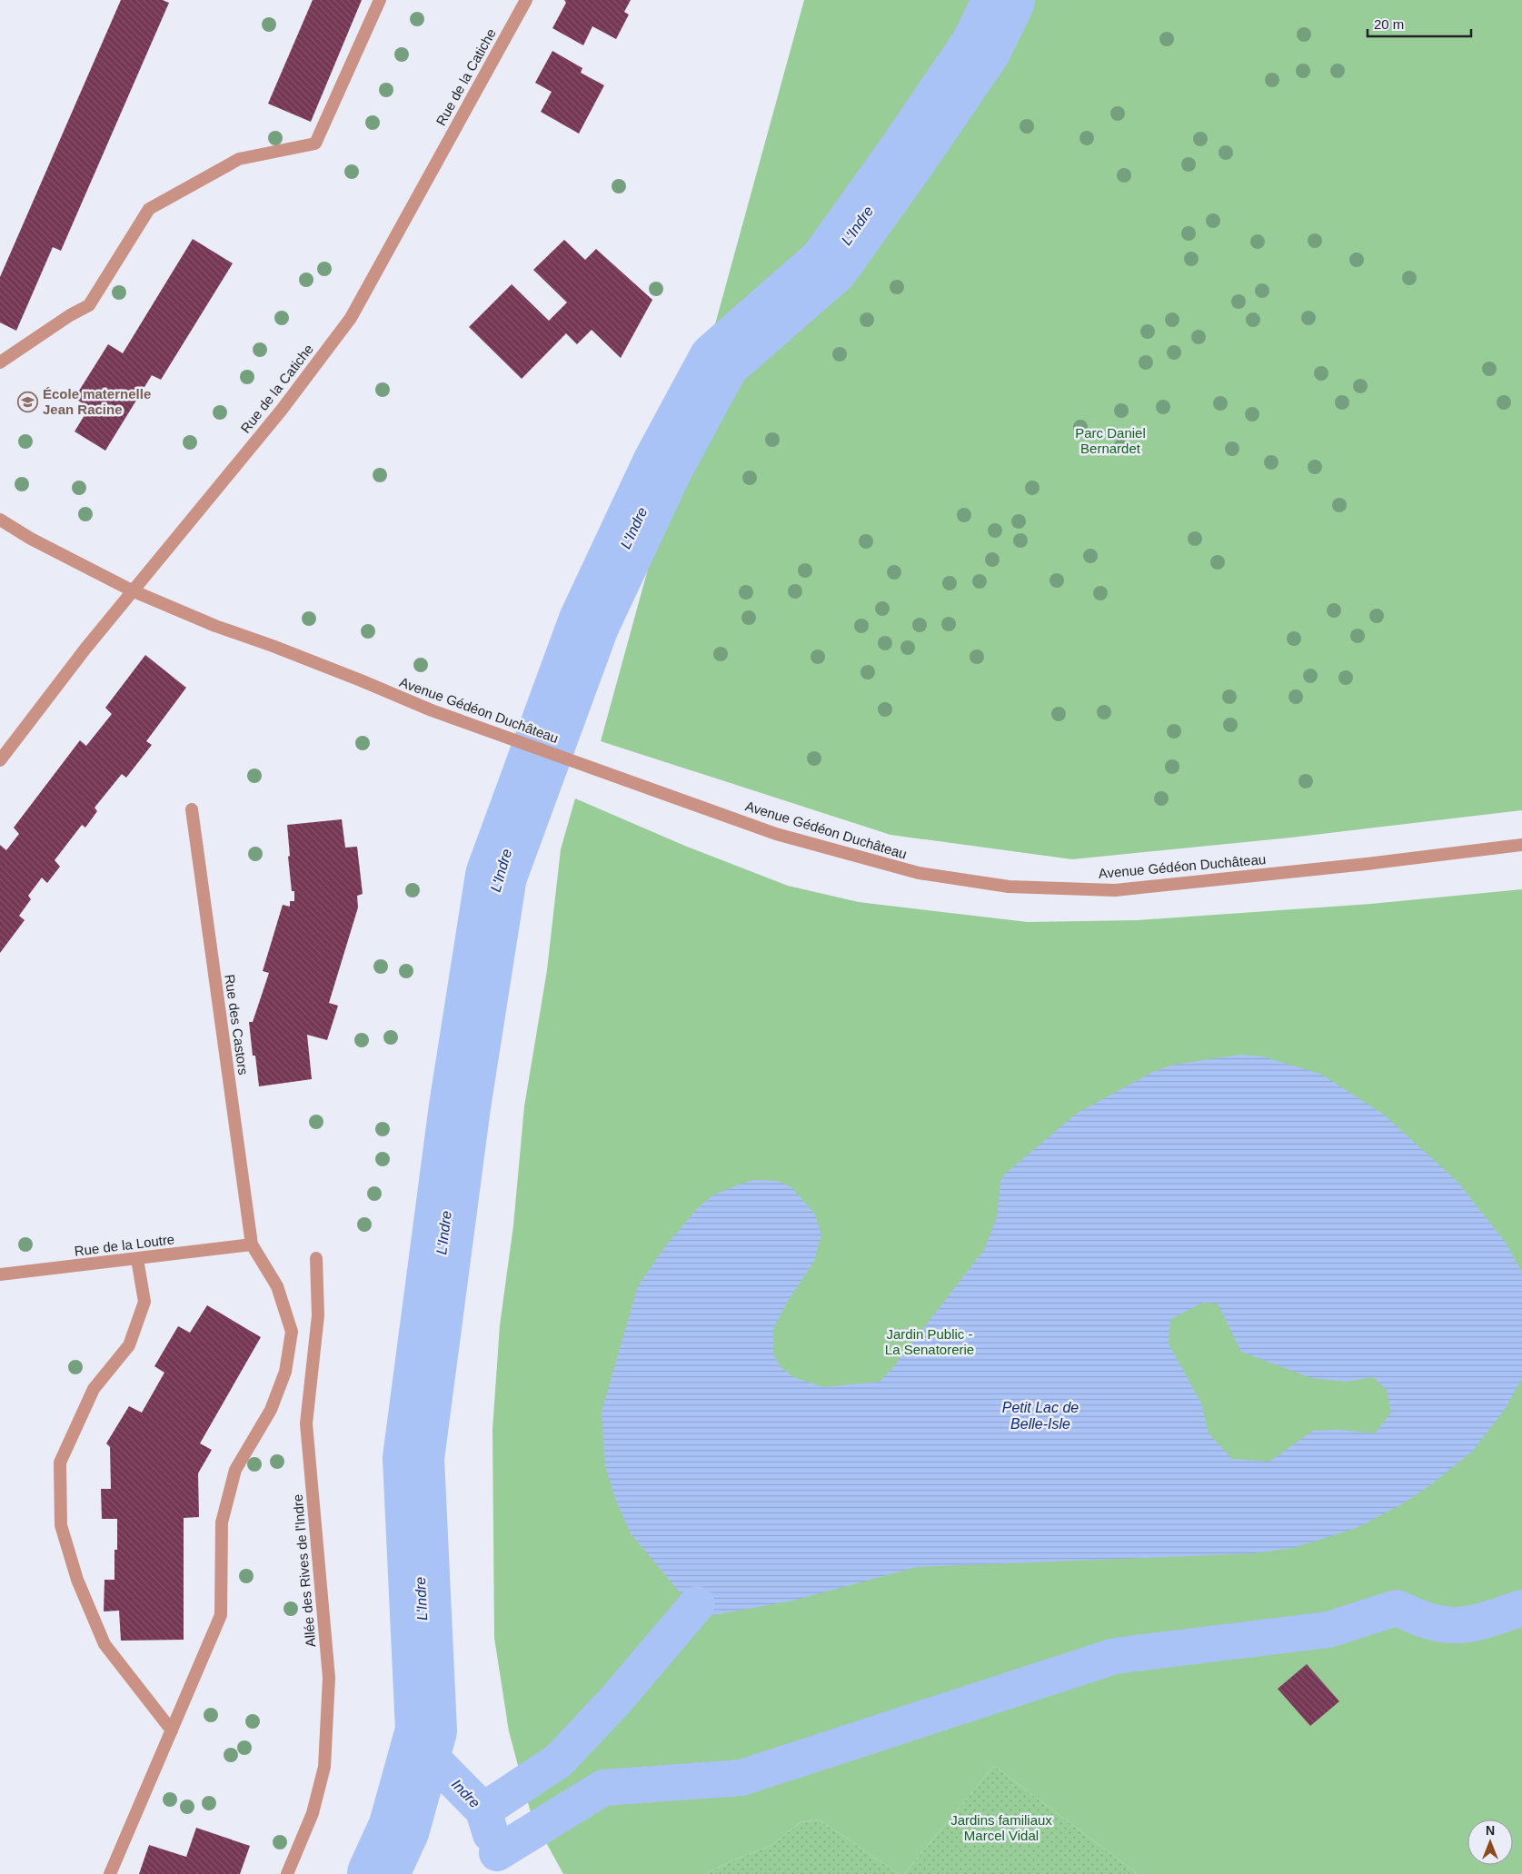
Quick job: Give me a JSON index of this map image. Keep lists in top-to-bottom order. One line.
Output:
{"streets":{"street":["Rue de la Catiche","Avenue Gédéon Duchâteau","Rue des Castors","Rue de la Loutre","Allée des Rives de l'Indre"]},"crossings":[["Rue de la Catiche","Avenue Gédéon Duchâteau"],["Rue des Castors","Rue de la Loutre"]],"water":["L'Indre","Petit Lac de Belle-Isle","Indre"],"parks":["Parc Daniel Bernardet","Jardin Public - La Senatorerie","Jardins familiaux Marcel Vidal"],"places":{"school or university":["École maternelle Jean Racine"]},"scale_bar":"20 m","north":"top"}
